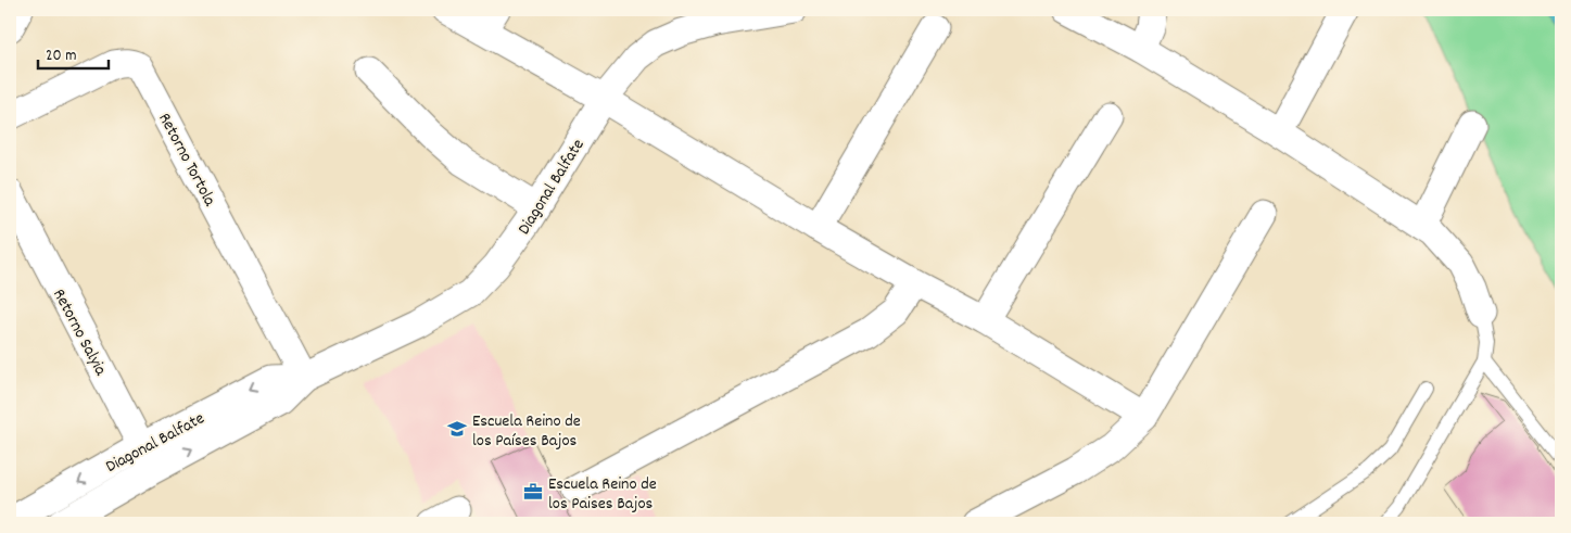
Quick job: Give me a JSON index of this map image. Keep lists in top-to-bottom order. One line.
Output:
{"streets":{"street":["Retorno Tortola","Diagonal Balfate","Retorno Salyia"]},"crossings":[["Retorno Tortola","Diagonal Balfate"],["Diagonal Balfate","Retorno Salyia"]],"places":{"school or university":["Escuela Reino de los Países Bajos"],"office":["Escuela Reino de los Paises Bajos"]},"scale_bar":"20 m"}
